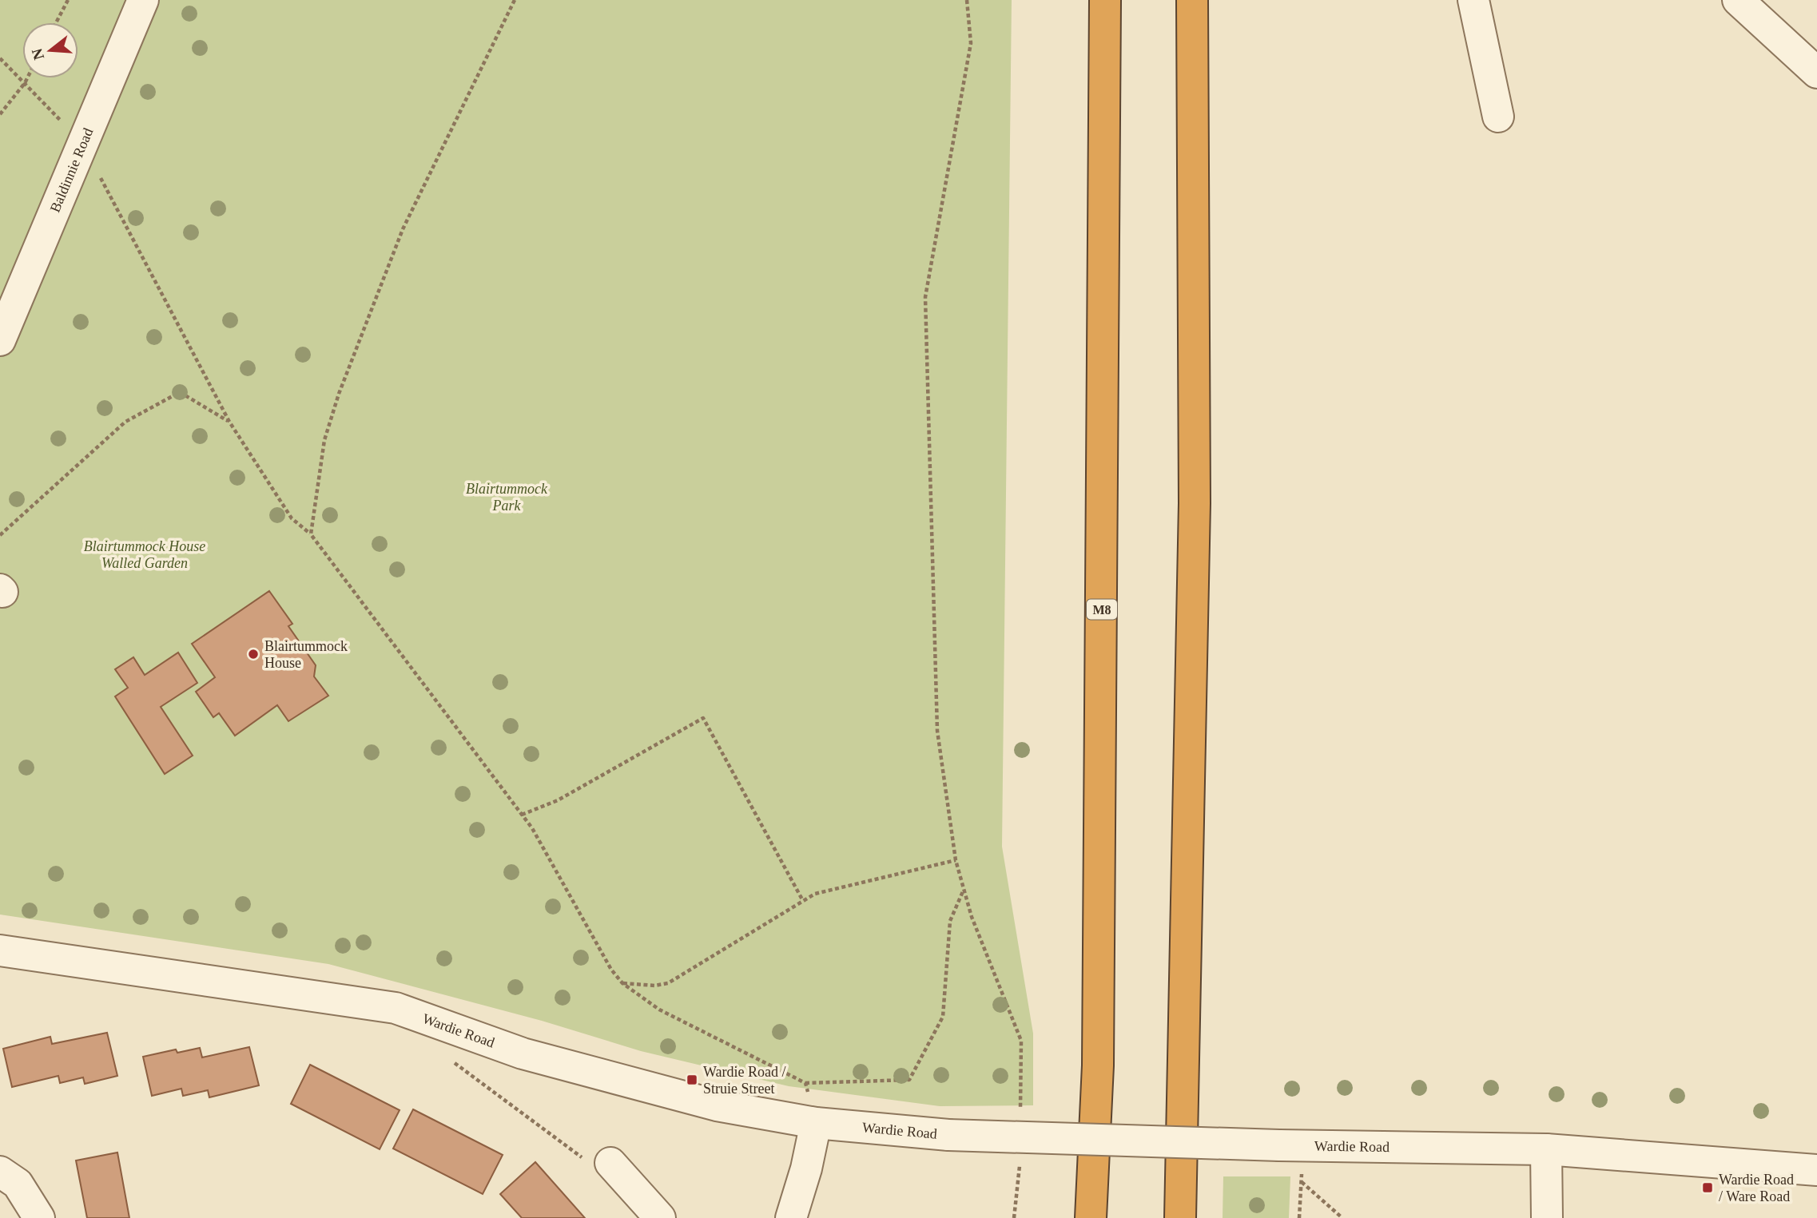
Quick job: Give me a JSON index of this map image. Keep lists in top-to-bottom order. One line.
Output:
{"streets":{"highway":["M8"],"street":["Baldinnie Road","Wardie Road"]},"parks":["Blairtummock Park","Blairtummock House Walled Garden"],"places":{"other":["Blairtummock House"],"transit":["Wardie Road / Struie Street","Wardie Road / Ware Road"]},"north":"left"}
